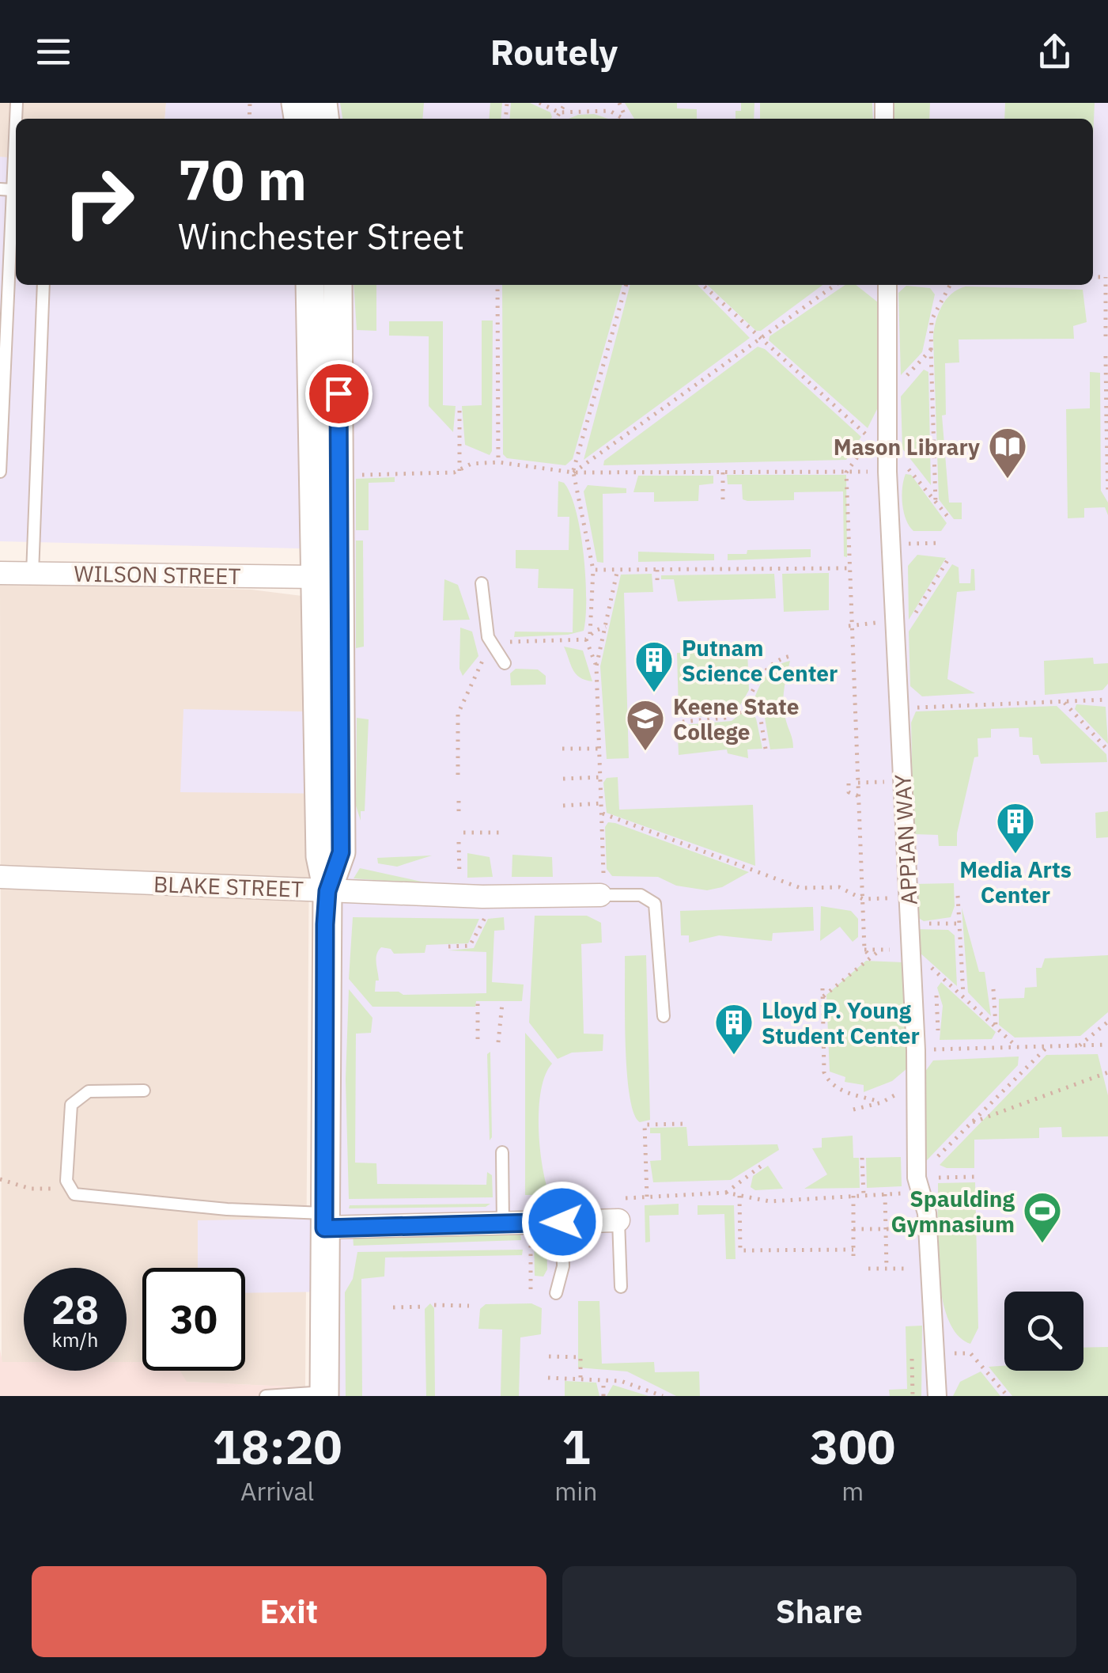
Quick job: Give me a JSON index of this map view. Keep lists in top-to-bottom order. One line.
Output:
{"streets":{"street":["WILSON STREET","APPIAN WAY","BLAKE STREET"]},"places":{"library":["Mason Library"],"building":["Putnam Science Center","Media Arts Center","Lloyd P. Young Student Center"],"school or university":["Keene State College"],"sports":["Spaulding Gymnasium"]},"page":{"header":"Routely","turn":["70 m","Winchester Street"],"speed":"28 km/h","limit":"30","eta":["18:20","Arrival","1","min","300","m"],"buttons":["Exit","Share"]}}
